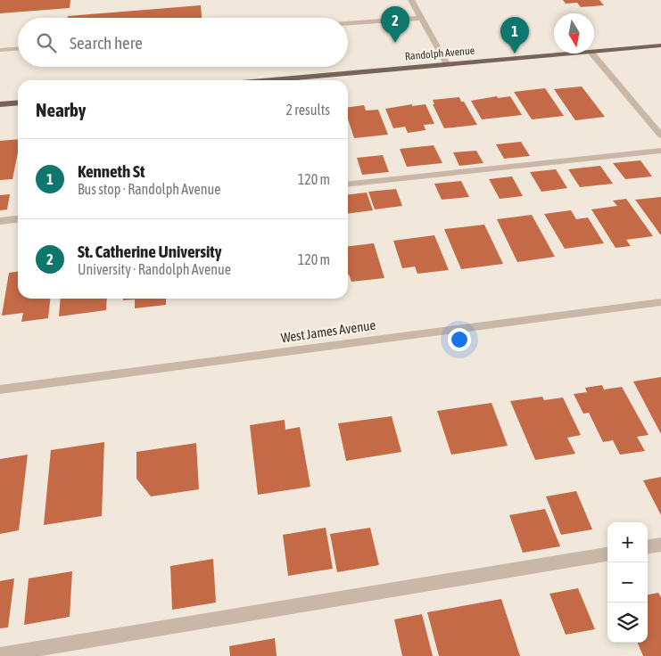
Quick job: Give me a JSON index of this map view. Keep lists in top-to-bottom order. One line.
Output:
{"streets":{"main road":["Randolph Avenue"],"street":["West James Avenue"]},"north":"bottom","page":{"pins":["2","1"],"search":"Search here","heading":["Nearby","2 results"],"list":[{"mark":"1","name":"Kenneth St","note":"Bus stop · Randolph Avenue","value":"120 m"},{"mark":"2","name":"St. Catherine University","note":"University · Randolph Avenue","value":"120 m"}],"map_buttons":["+","−"]}}
